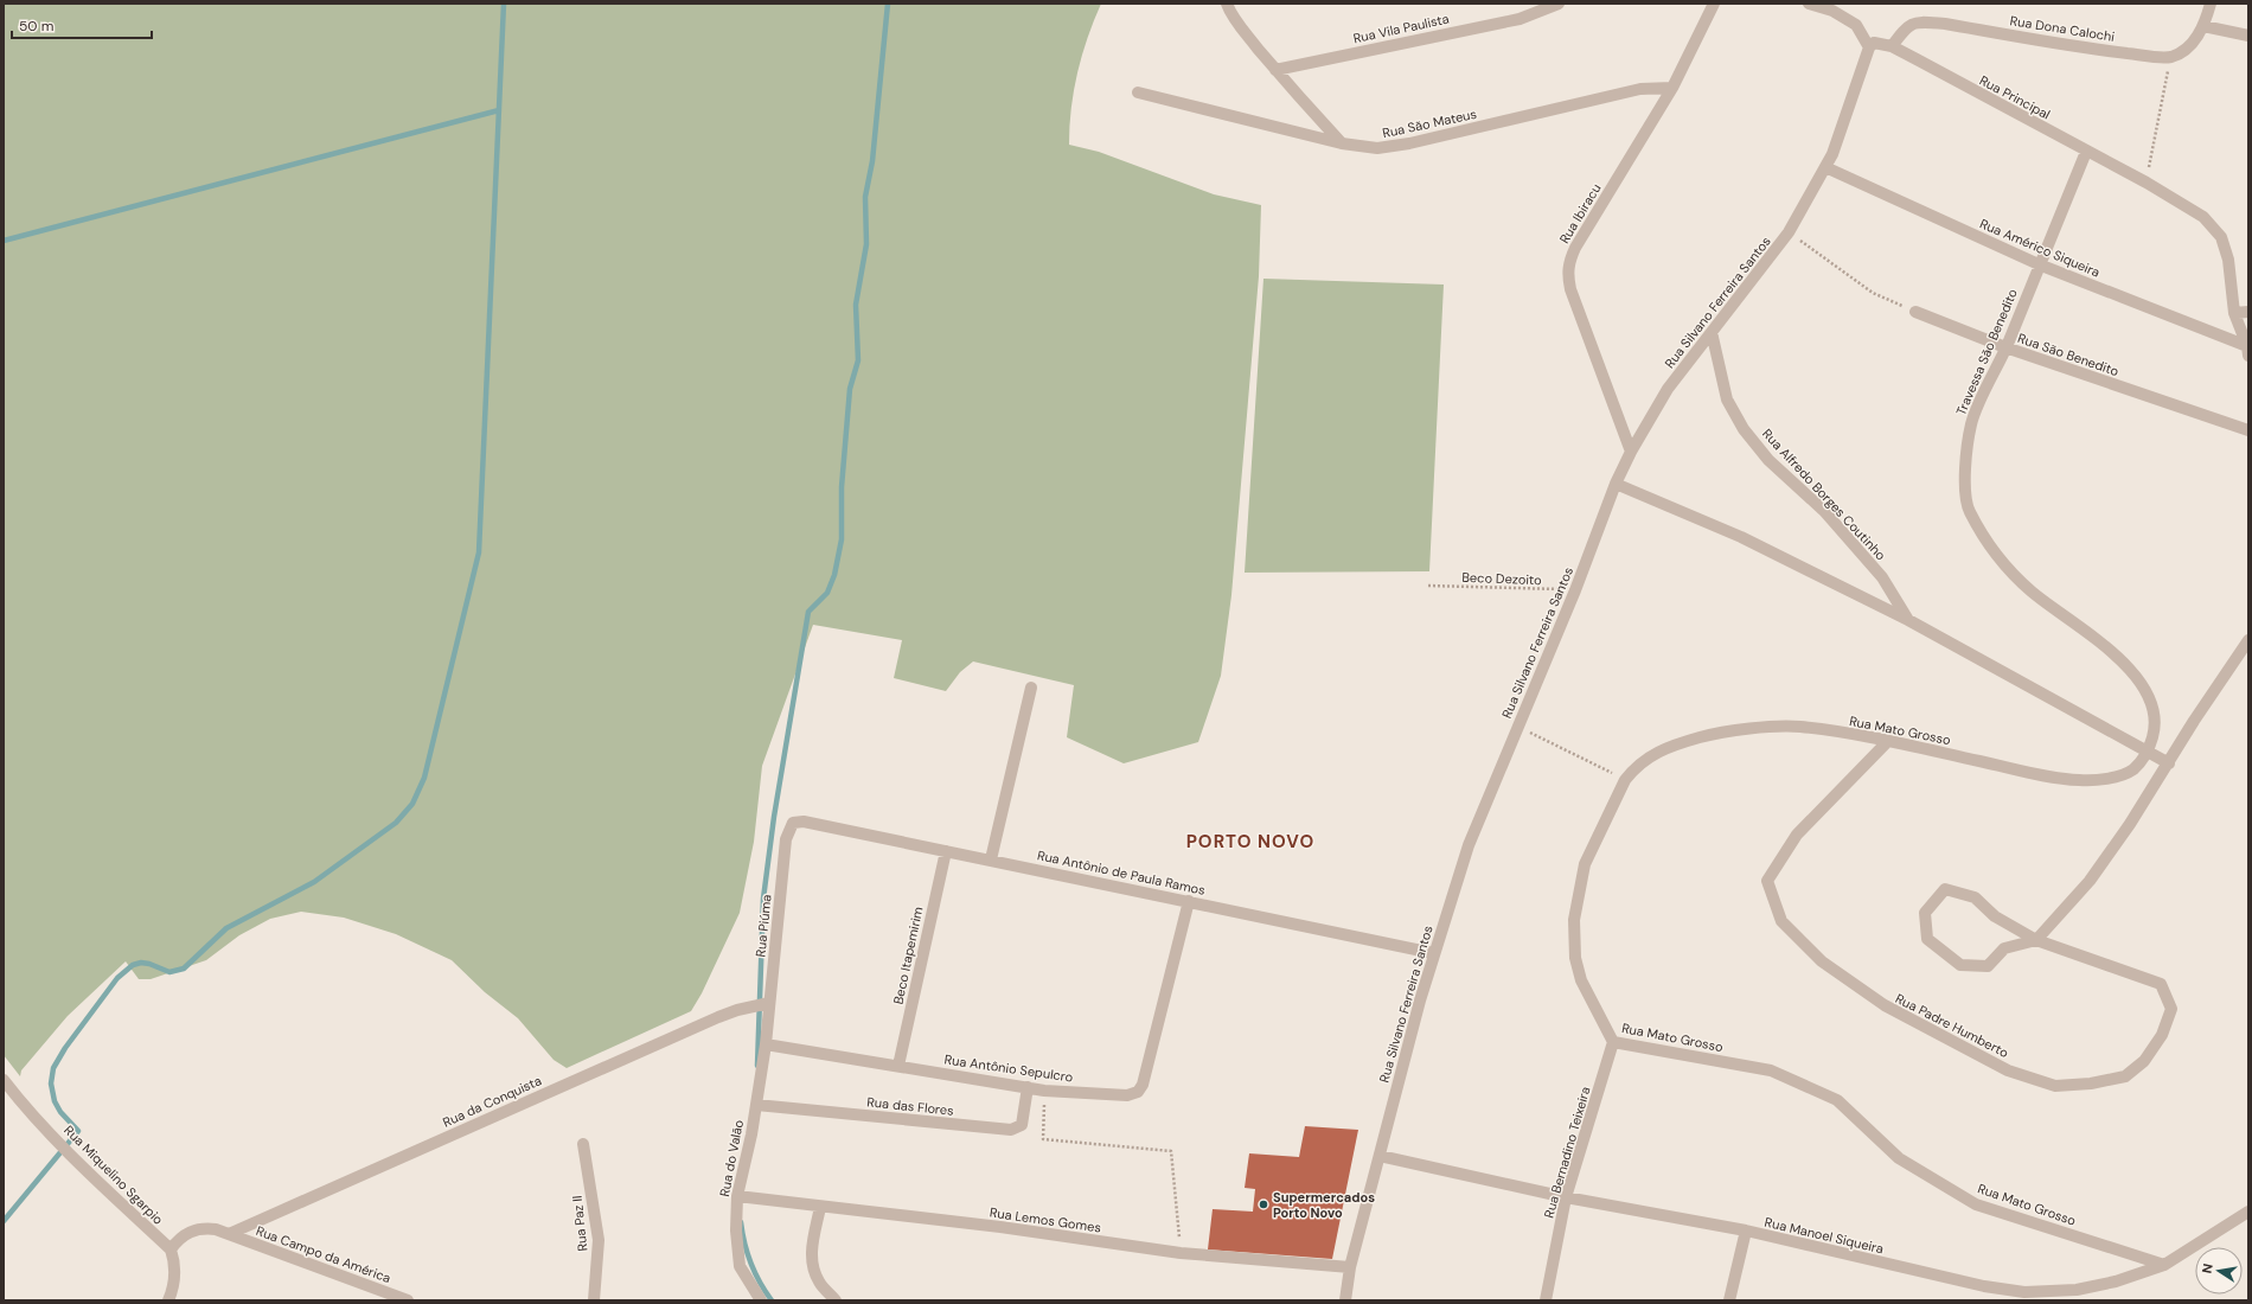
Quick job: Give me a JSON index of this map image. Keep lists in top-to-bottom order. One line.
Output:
{"streets":{"street":["Rua Vila Paulista","Rua Dona Calochi","Rua Principal","Rua São Mateus","Rua Ibiracu","Rua Américo Siqueira","Rua Silvano Ferreira Santos","Travessa São Benedito","Rua São Benedito","Rua Alfredo Borges Coutinho","Rua Mato Grosso","Rua Antônio de Paula Ramos","Rua Piúma","Beco Itapemirim","Rua Padre Humberto","Rua Antônio Sepulcro","Rua da Conquista","Rua das Flores","Rua Bernadino Teixeira","Rua do Valão","Rua Miquelino Sgarpio","Rua Lemos Gomes","Rua Paz II","Rua Manoel Siqueira","Rua Campo da América"],"path":["Beco Dezoito"]},"crossings":[["Rua Dona Calochi","Rua Principal"],["Rua Principal","Rua Américo Siqueira"],["Rua Principal","Rua Silvano Ferreira Santos"],["Rua Principal","Travessa São Benedito"],["Rua São Mateus","Rua Ibiracu"],["Rua Ibiracu","Rua Silvano Ferreira Santos"],["Rua Américo Siqueira","Rua Silvano Ferreira Santos"],["Rua Américo Siqueira","Travessa São Benedito"],["Rua Silvano Ferreira Santos","Rua Alfredo Borges Coutinho"],["Rua Silvano Ferreira Santos","Beco Dezoito"],["Rua Silvano Ferreira Santos","Rua Antônio de Paula Ramos"],["Rua Silvano Ferreira Santos","Rua Lemos Gomes"],["Rua Silvano Ferreira Santos","Rua Manoel Siqueira"],["Travessa São Benedito","Rua São Benedito"],["Travessa São Benedito","Rua Mato Grosso"],["Rua Mato Grosso","Rua Padre Humberto"],["Rua Mato Grosso","Rua Bernadino Teixeira"],["Rua Mato Grosso","Rua Manoel Siqueira"],["Rua Antônio de Paula Ramos","Rua Piúma"],["Rua Antônio de Paula Ramos","Beco Itapemirim"],["Rua Antônio de Paula Ramos","Rua Antônio Sepulcro"],["Rua Piúma","Rua Antônio Sepulcro"],["Rua Piúma","Rua da Conquista"],["Rua Piúma","Rua do Valão"],["Beco Itapemirim","Rua Antônio Sepulcro"],["Rua Antônio Sepulcro","Rua das Flores"],["Rua Antônio Sepulcro","Rua do Valão"],["Rua da Conquista","Rua Campo da América"],["Rua das Flores","Rua do Valão"],["Rua Bernadino Teixeira","Rua Manoel Siqueira"],["Rua do Valão","Rua Lemos Gomes"],["Rua Miquelino Sgarpio","Rua Campo da América"]],"districts":["PORTO NOVO"],"places":["Supermercados Porto Novo"],"scale_bar":"50 m","north":"left"}
